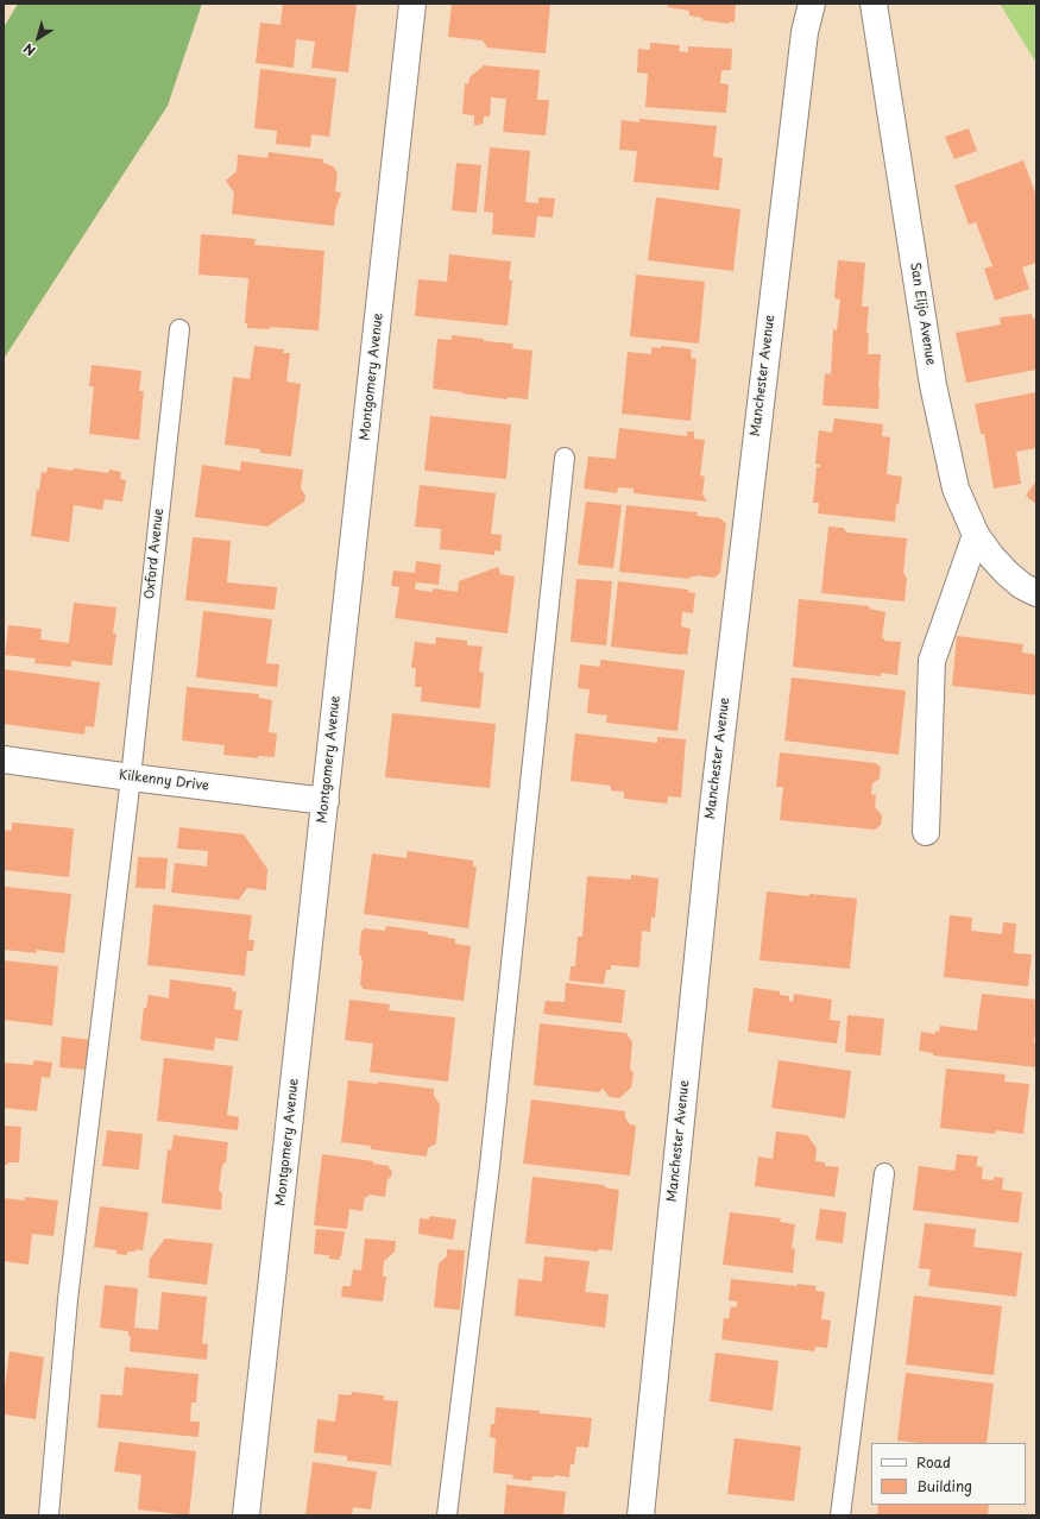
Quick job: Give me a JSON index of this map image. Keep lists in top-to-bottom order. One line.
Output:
{"streets":{"street":["San Elijo Avenue","Manchester Avenue","Montgomery Avenue","Kilkenny Drive"],"lane":["Oxford Avenue"]},"crossings":[["Montgomery Avenue","Kilkenny Drive"],["Oxford Avenue","Kilkenny Drive"]],"legend":["Road","Building"],"north":"bottom left"}
